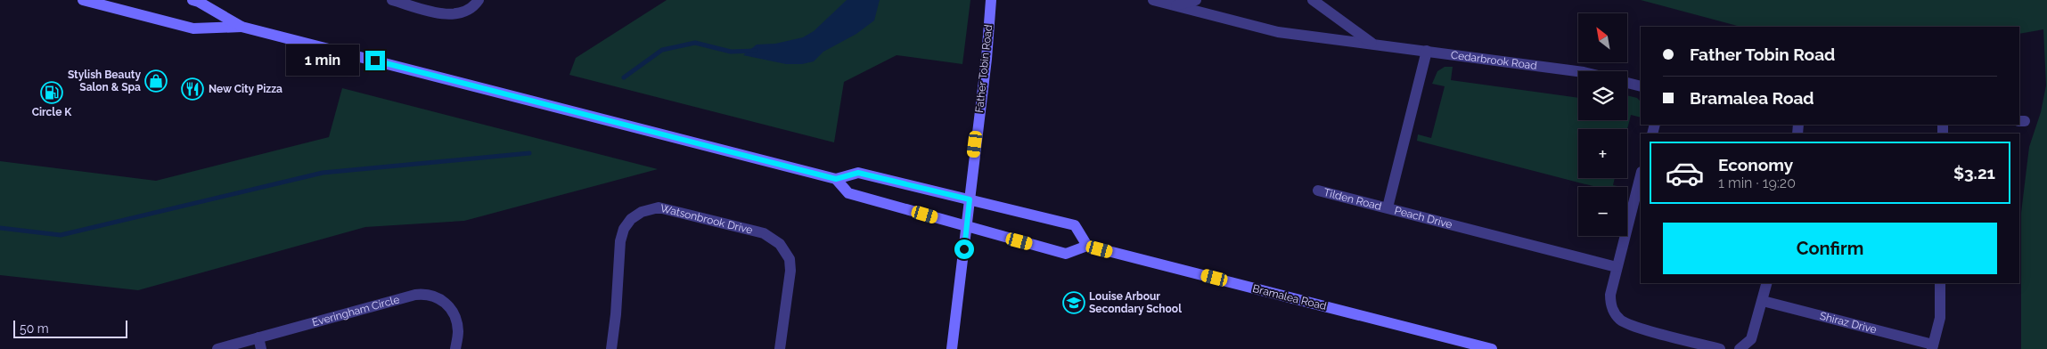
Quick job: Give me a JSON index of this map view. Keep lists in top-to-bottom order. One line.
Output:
{"streets":{"main road":["Father Tobin Road","Bramalea Road"],"street":["Cedarbrook Road","Tilden Road","Peach Drive","Watsonbrook Drive","Everingham Circle","Shiraz Drive"]},"crossings":[["Cedarbrook Road","Peach Drive"],["Tilden Road","Peach Drive"]],"places":{"shop":["Stylish Beauty Salon & Spa"],"restaurant":["New City Pizza"],"fuel station":["Circle K"],"school or university":["Louise Arbour Secondary School"]},"scale_bar":"50 m","north":"top left","page":{"map_buttons":["+","−"],"banner":["Father Tobin Road","Bramalea Road"],"bubble":"1 min","list":[{"name":"Economy","note":"1 min · 19:20","value":"$3.21"}],"buttons":"Confirm","scale":"50 m"}}
